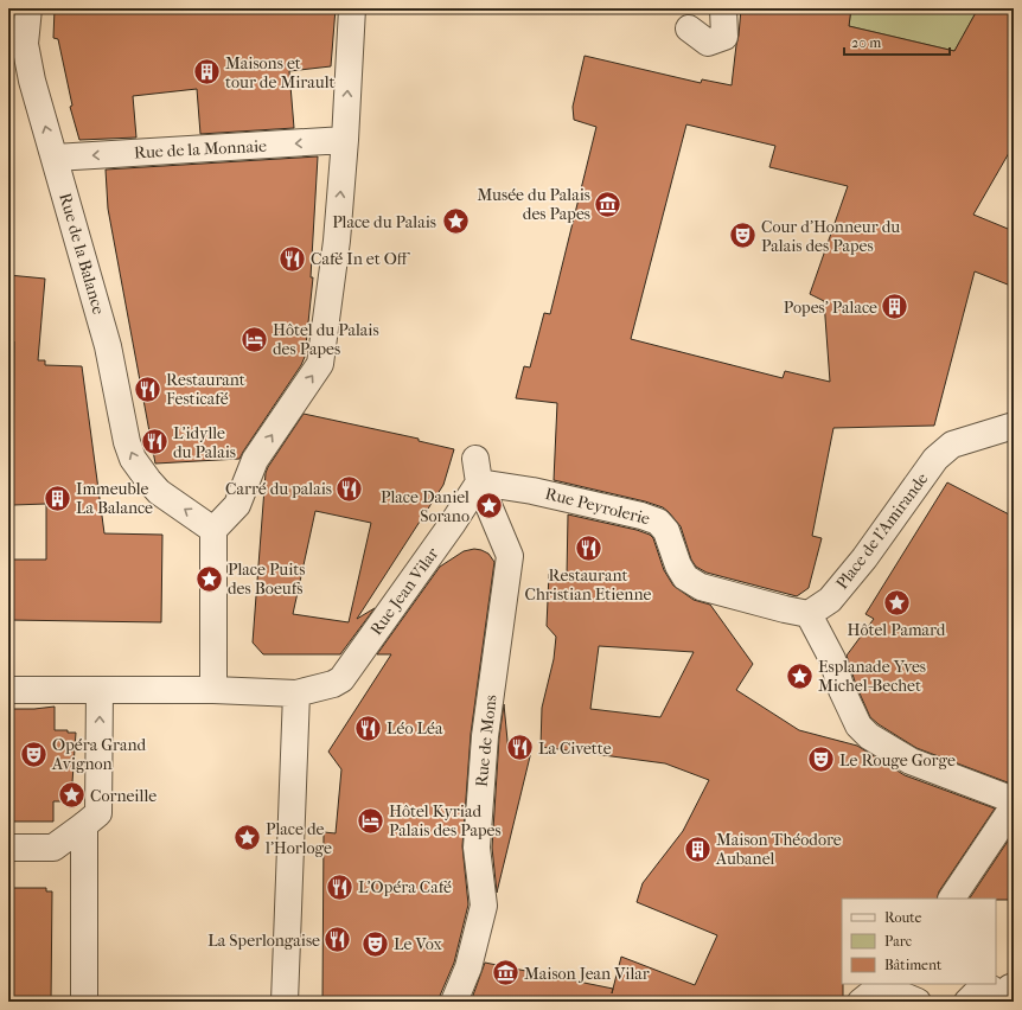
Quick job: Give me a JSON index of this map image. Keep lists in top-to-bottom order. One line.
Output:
{"streets":{"street":["Rue de la Monnaie","Rue de la Balance","Rue Peyrolerie","Place de l'Amirande","Rue Jean Vilar","Rue de Mons"]},"crossings":[["Rue de la Monnaie","Rue de la Balance"],["Rue Peyrolerie","Place de l'Amirande"],["Rue Peyrolerie","Rue Jean Vilar"],["Rue Peyrolerie","Rue de Mons"],["Rue Jean Vilar","Rue de Mons"]],"one_way":["Rue de la Monnaie","Rue de la Balance"],"places":{"building":["Maisons et tour de Mirault","Popes' Palace","Immeuble La Balance","Maison Théodore Aubanel"],"museum":["Musée du Palais des Papes","Maison Jean Vilar"],"place":["Place du Palais","Place Daniel Sorano","Place Puits des Boeufs","Hôtel Pamard","Esplanade Yves Michel-Bechet","Corneille","Place de l'Horloge"],"theatre":["Cour d'Honneur du Palais des Papes","Opéra Grand Avignon","Le Rouge Gorge","Le Vox"],"restaurant":["Café In et Off","Restaurant Festicafé","L'idylle du Palais","Carré du palais","Restaurant Christian Etienne","Léo Léa","La Civette","L'Opéra Café","La Sperlongaise"],"hotel":["Hôtel du Palais des Papes","Hôtel Kyriad Palais des Papes"]},"legend":["Route","Parc","Bâtiment"],"scale_bar":"20 m"}
